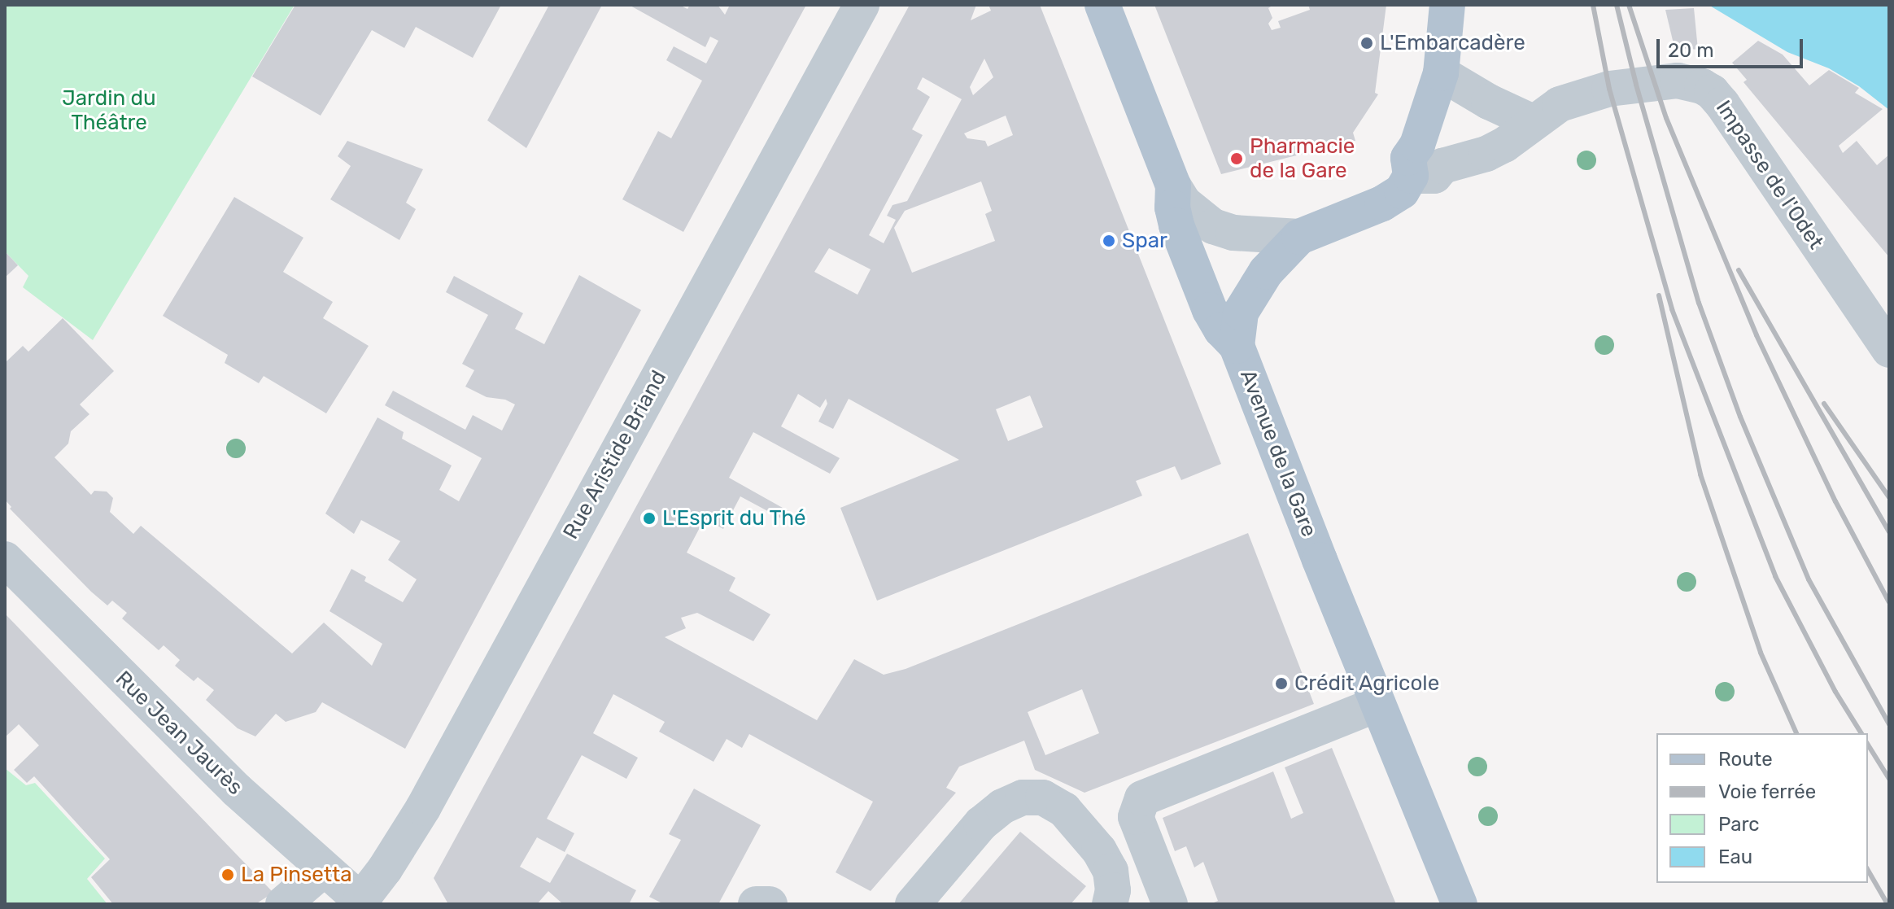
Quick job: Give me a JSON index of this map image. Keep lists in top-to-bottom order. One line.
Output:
{"streets":{"main road":["Avenue de la Gare"],"street":["Impasse de l'Odet","Rue Aristide Briand","Rue Jean Jaurès"]},"crossings":[["Rue Aristide Briand","Rue Jean Jaurès"]],"parks":["Jardin du Théâtre"],"places":["L'Embarcadère","Pharmacie de la Gare","Spar","L'Esprit du Thé","Crédit Agricole","La Pinsetta"],"legend":["Route","Voie ferrée","Parc","Eau"],"scale_bar":"20 m"}
